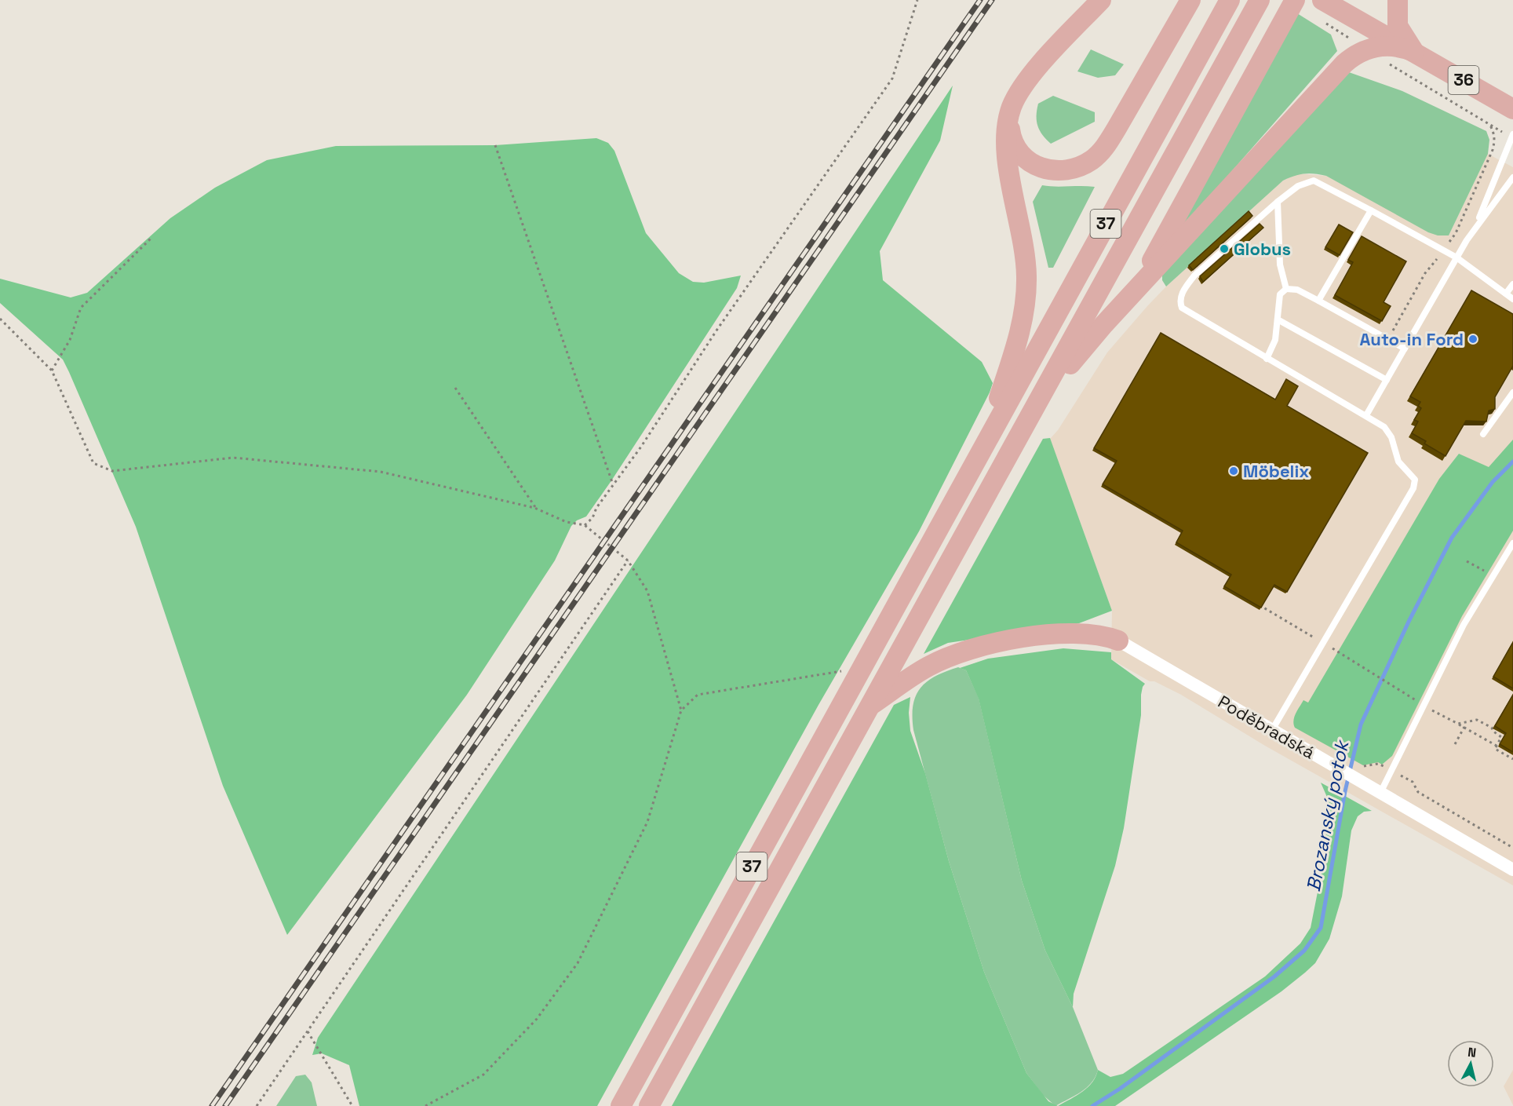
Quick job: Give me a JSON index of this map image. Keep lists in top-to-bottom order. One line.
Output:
{"streets":{"main road":["36","37"],"street":["Poděbradská"]},"water":["Brozanský potok"],"places":["Globus","Auto-in Ford","Möbelix"],"north":"top"}
